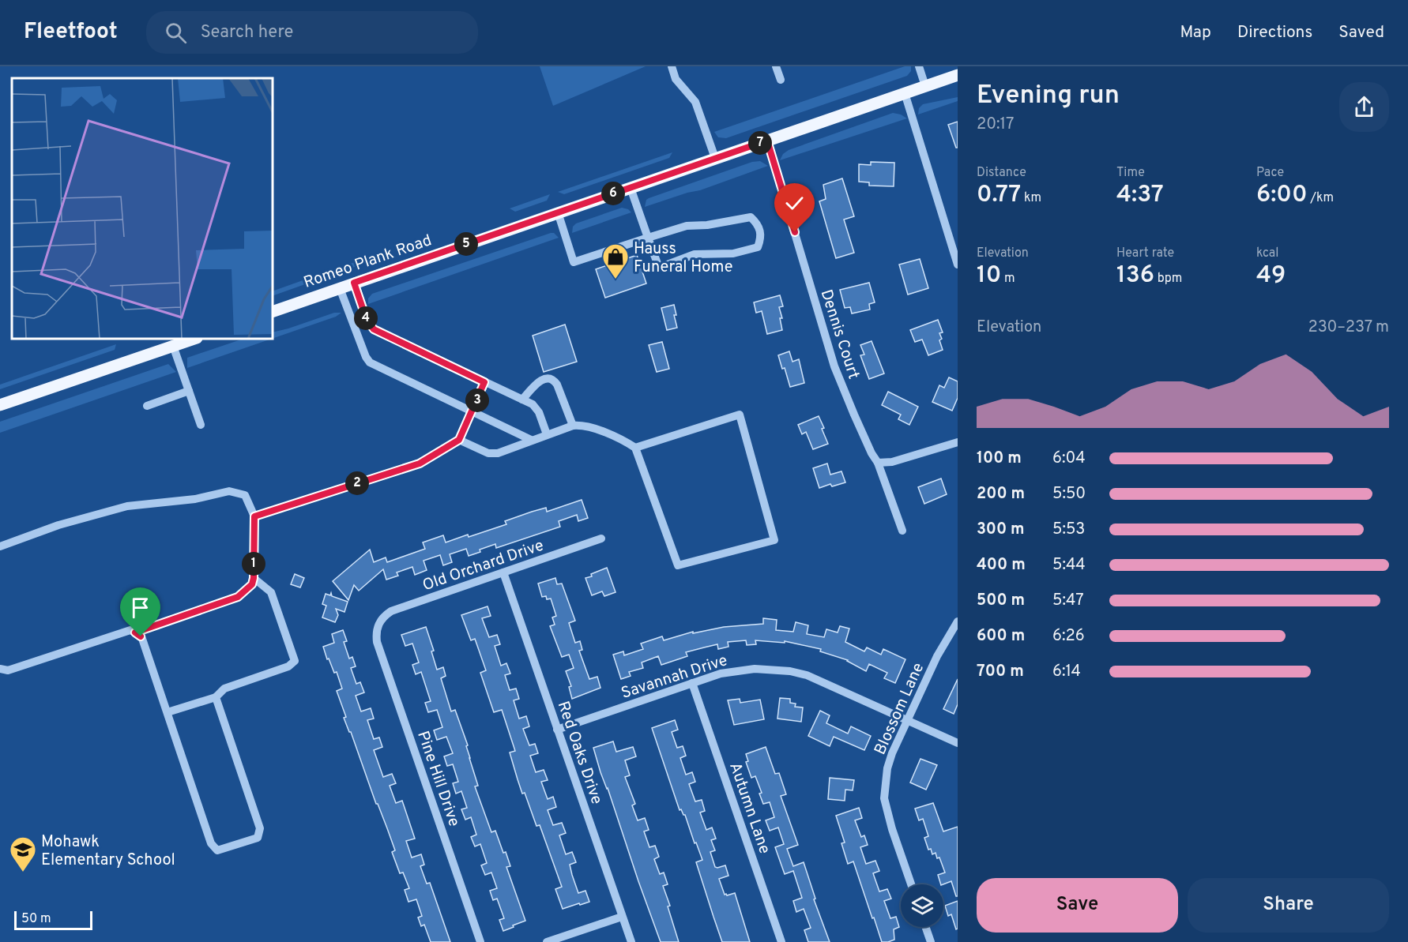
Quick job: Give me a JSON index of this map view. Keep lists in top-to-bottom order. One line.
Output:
{"streets":{"main road":["Romeo Plank Road"],"street":["Dennis Court","Old Orchard Drive","Savannah Drive","Blossom Lane","Red Oaks Drive","Pine Hill Drive","Autumn Lane"]},"crossings":[["Romeo Plank Road","Dennis Court"],["Old Orchard Drive","Red Oaks Drive"],["Old Orchard Drive","Pine Hill Drive"],["Savannah Drive","Blossom Lane"],["Savannah Drive","Red Oaks Drive"],["Savannah Drive","Autumn Lane"]],"places":{"shop":["Hauss Funeral Home"],"school or university":["Mohawk Elementary School"]},"scale_bar":"50 m","page":{"header":"Fleetfoot","search":"Search here","nav":["Map","Directions","Saved"],"heading":["Evening run","20:17"],"pins":["7","6","5","4","3","2","1"],"stats":[["Distance","0.77 km"],["Time","4:37"],["Pace","6:00 /km"],["Elevation","10 m"],["Heart rate","136 bpm"],["kcal","49"]],"chart":["Elevation","230–237 m"],"list":[{"name":"100 m","note":"6:04"},{"name":"200 m","note":"5:50"},{"name":"300 m","note":"5:53"},{"name":"400 m","note":"5:44"},{"name":"500 m","note":"5:47"},{"name":"600 m","note":"6:26"},{"name":"700 m","note":"6:14"}],"buttons":["Save","Share"],"scale":"50 m"}}
